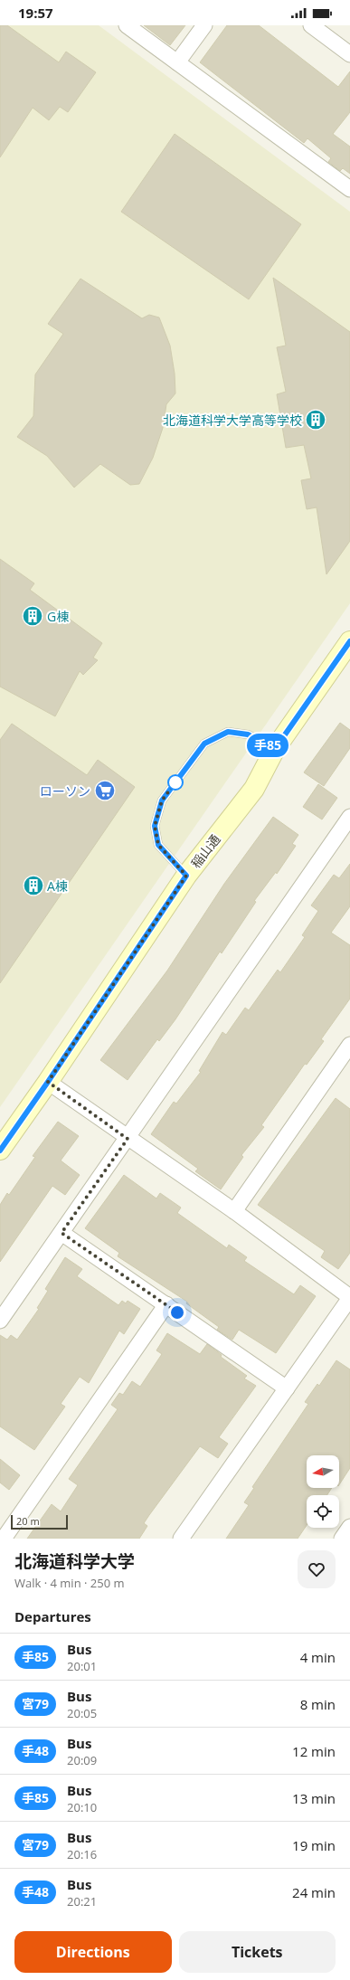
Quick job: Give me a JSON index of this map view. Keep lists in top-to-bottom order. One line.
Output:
{"streets":{"street":["稲山通"]},"places":{"building":["北海道科学大学高等学校","G棟","A棟"],"supermarket":["ローソン"]},"lines":["bus line 手85"],"scale_bar":"20 m","north":"left","page":{"status":"19:57","on_map":"手85","scale":"20 m","heading":[["北海道科学大学","Walk · 4 min · 250 m"],"Departures"],"list":[{"mark":"手85","name":"Bus","note":"20:01","value":"4 min"},{"mark":"宮79","name":"Bus","note":"20:05","value":"8 min"},{"mark":"手48","name":"Bus","note":"20:09","value":"12 min"},{"mark":"手85","name":"Bus","note":"20:10","value":"13 min"},{"mark":"宮79","name":"Bus","note":"20:16","value":"19 min"},{"mark":"手48","name":"Bus","note":"20:21","value":"24 min"}],"buttons":["Directions","Tickets"]}}
